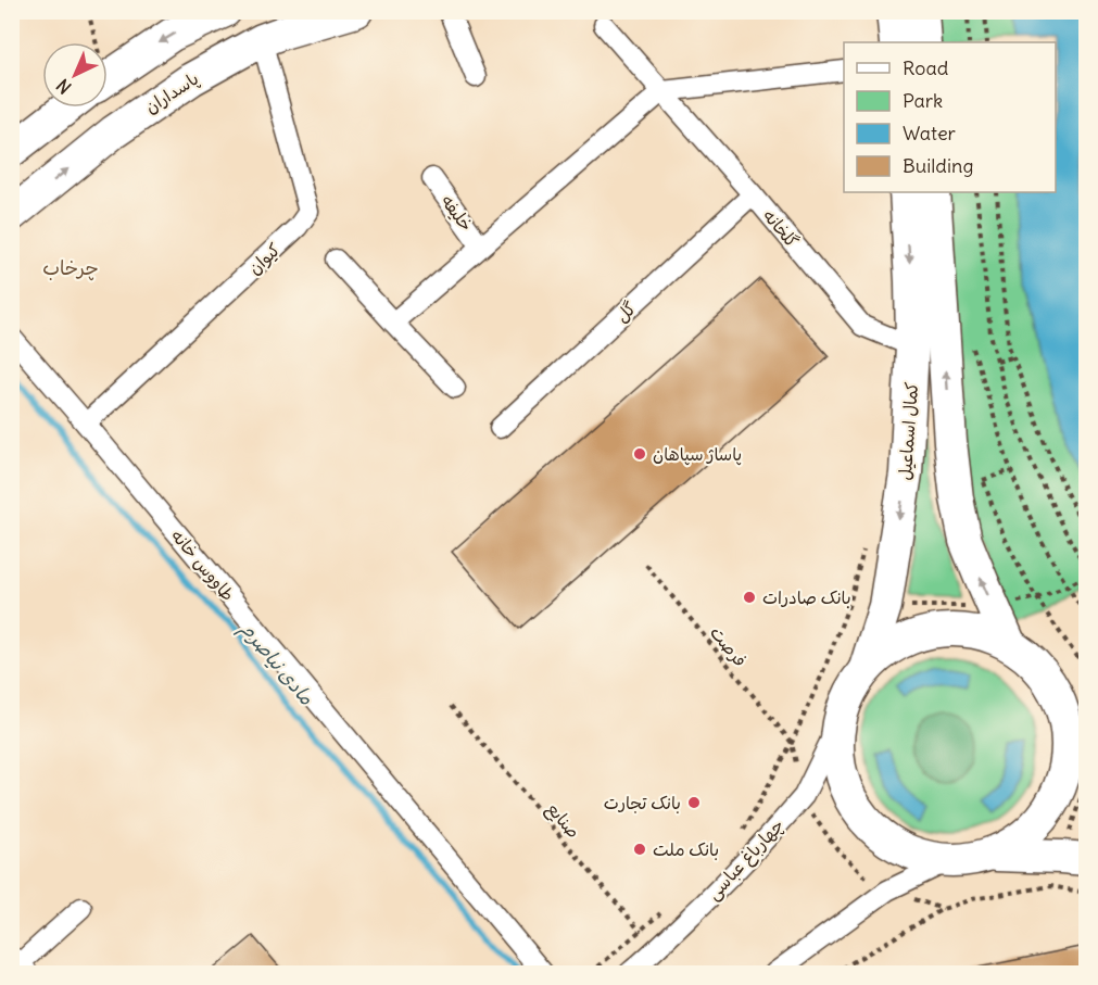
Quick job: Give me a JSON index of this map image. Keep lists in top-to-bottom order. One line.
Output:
{"streets":{"main road":["پاسداران","کمال اسماعیل"],"street":["خلیفه","گلخانه","کیوان","گل","طاووس خانه","چهارباغ عباسی"],"path":["فرصت","صنایع"]},"crossings":[["پاسداران","کیوان"],["گلخانه","گل"],["گلخانه","کمال اسماعیل"],["کیوان","طاووس خانه"],["صنایع","چهارباغ عباسی"]],"districts":["چرخاب"],"water":["مادی نیاصرم"],"places":["پاساژ سپاهان","بانک صادرات","بانک تجارت","بانک ملت"],"legend":["Road","Park","Water","Building"],"north":"bottom left"}
